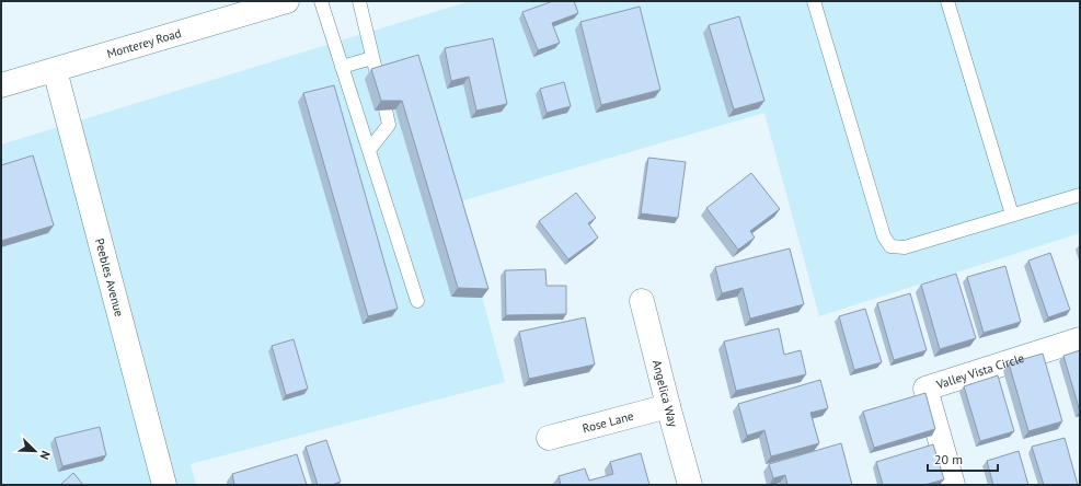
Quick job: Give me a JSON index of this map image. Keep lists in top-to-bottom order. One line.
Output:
{"streets":{"street":["Monterey Road","Peebles Avenue","Valley Vista Circle","Angelica Way","Rose Lane"]},"crossings":[["Monterey Road","Peebles Avenue"],["Angelica Way","Rose Lane"]],"scale_bar":"20 m","north":"bottom right"}
